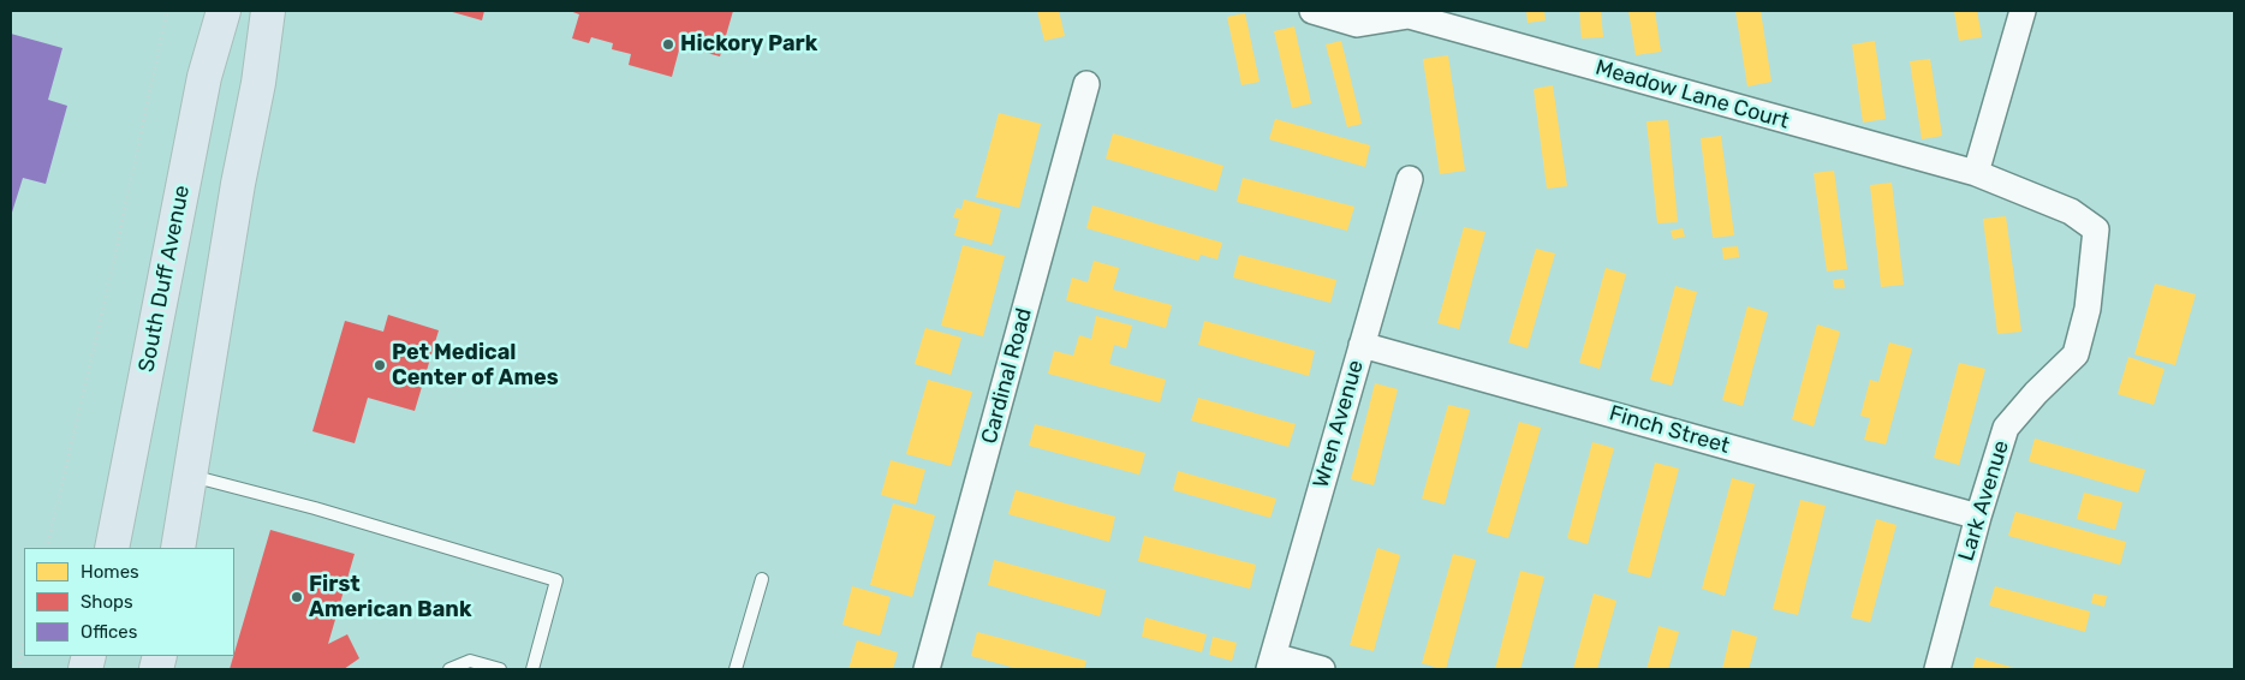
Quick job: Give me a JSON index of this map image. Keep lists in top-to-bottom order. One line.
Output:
{"streets":{"main road":["South Duff Avenue"],"street":["Meadow Lane Court","Cardinal Road","Wren Avenue","Finch Street","Lark Avenue"]},"crossings":[["Meadow Lane Court","Lark Avenue"],["Wren Avenue","Finch Street"],["Finch Street","Lark Avenue"]],"places":["Hickory Park","Pet Medical Center of Ames","First American Bank"],"legend":["Homes","Shops","Offices"]}
